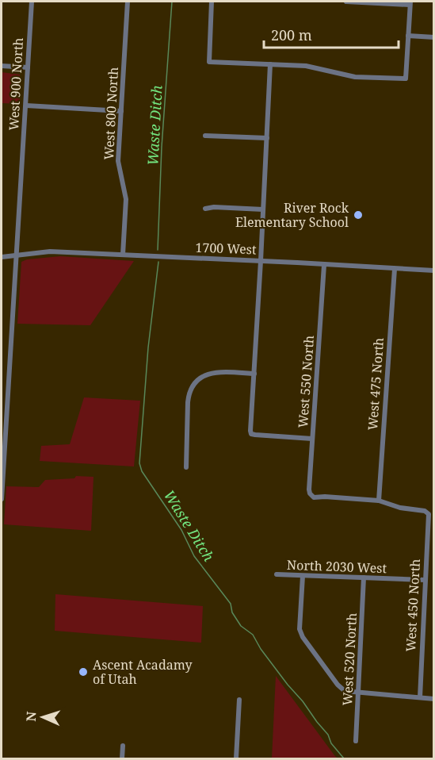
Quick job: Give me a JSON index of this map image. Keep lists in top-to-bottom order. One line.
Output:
{"streets":{"street":["West 900 North","West 800 North","1700 West","West 550 North","West 475 North","North 2030 West","West 450 North","West 520 North"]},"crossings":[["West 900 North","1700 West"],["West 800 North","1700 West"],["1700 West","West 550 North"],["1700 West","West 475 North"],["West 550 North","West 475 North"],["West 550 North","West 450 North"],["West 475 North","West 450 North"],["North 2030 West","West 450 North"],["North 2030 West","West 520 North"]],"water":["Waste Ditch"],"places":["River Rock Elementary School","Ascent Acadamy of Utah"],"scale_bar":"200 m","north":"left"}
